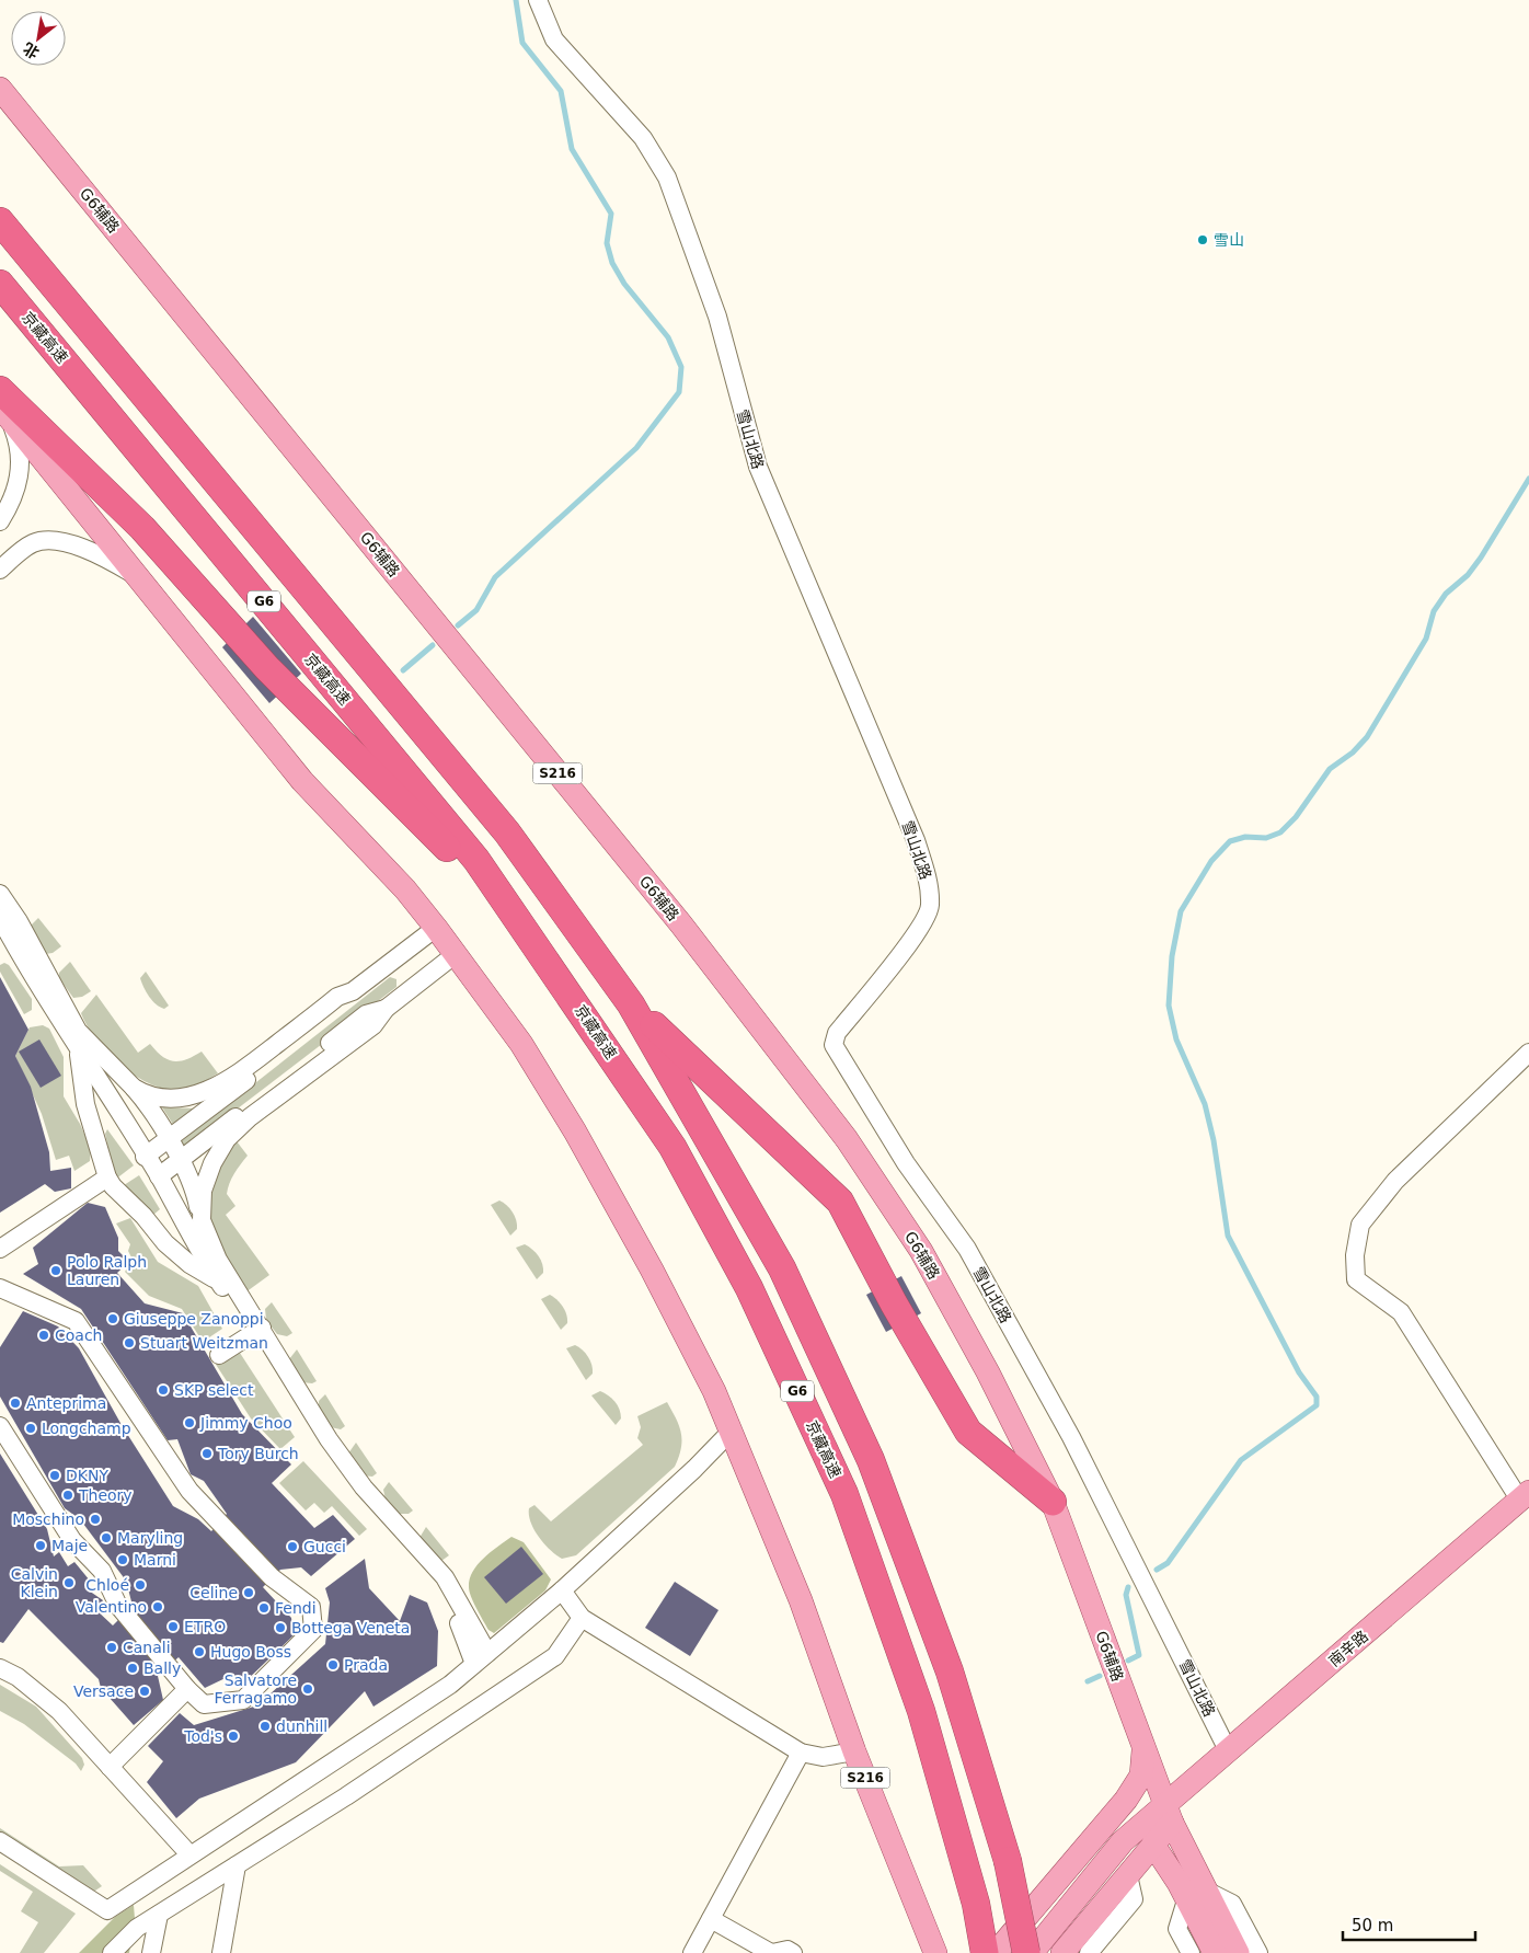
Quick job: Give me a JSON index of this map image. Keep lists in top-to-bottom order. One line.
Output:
{"streets":{"highway":["京藏高速","G6"],"main road":["G6辅路","S216","南辛路"],"street":["雪山北路"]},"crossings":[["G6辅路","南辛路"],["雪山北路","南辛路"]],"places":["雪山","Polo Ralph Lauren","Giuseppe Zanoppi","Coach","Stuart Weitzman","SKP select","Anteprima","Jimmy Choo","Longchamp","Tory Burch","DKNY","Theory","Moschino","Maryling","Maje","Gucci","Marni","Calvin Klein","Chloé","Celine","Valentino","Fendi","ETRO","Bottega Veneta","Canali","Hugo Boss","Prada","Bally","Salvatore Ferragamo","Versace","dunhill","Tod's"],"scale_bar":"50 m","north":"bottom left"}
